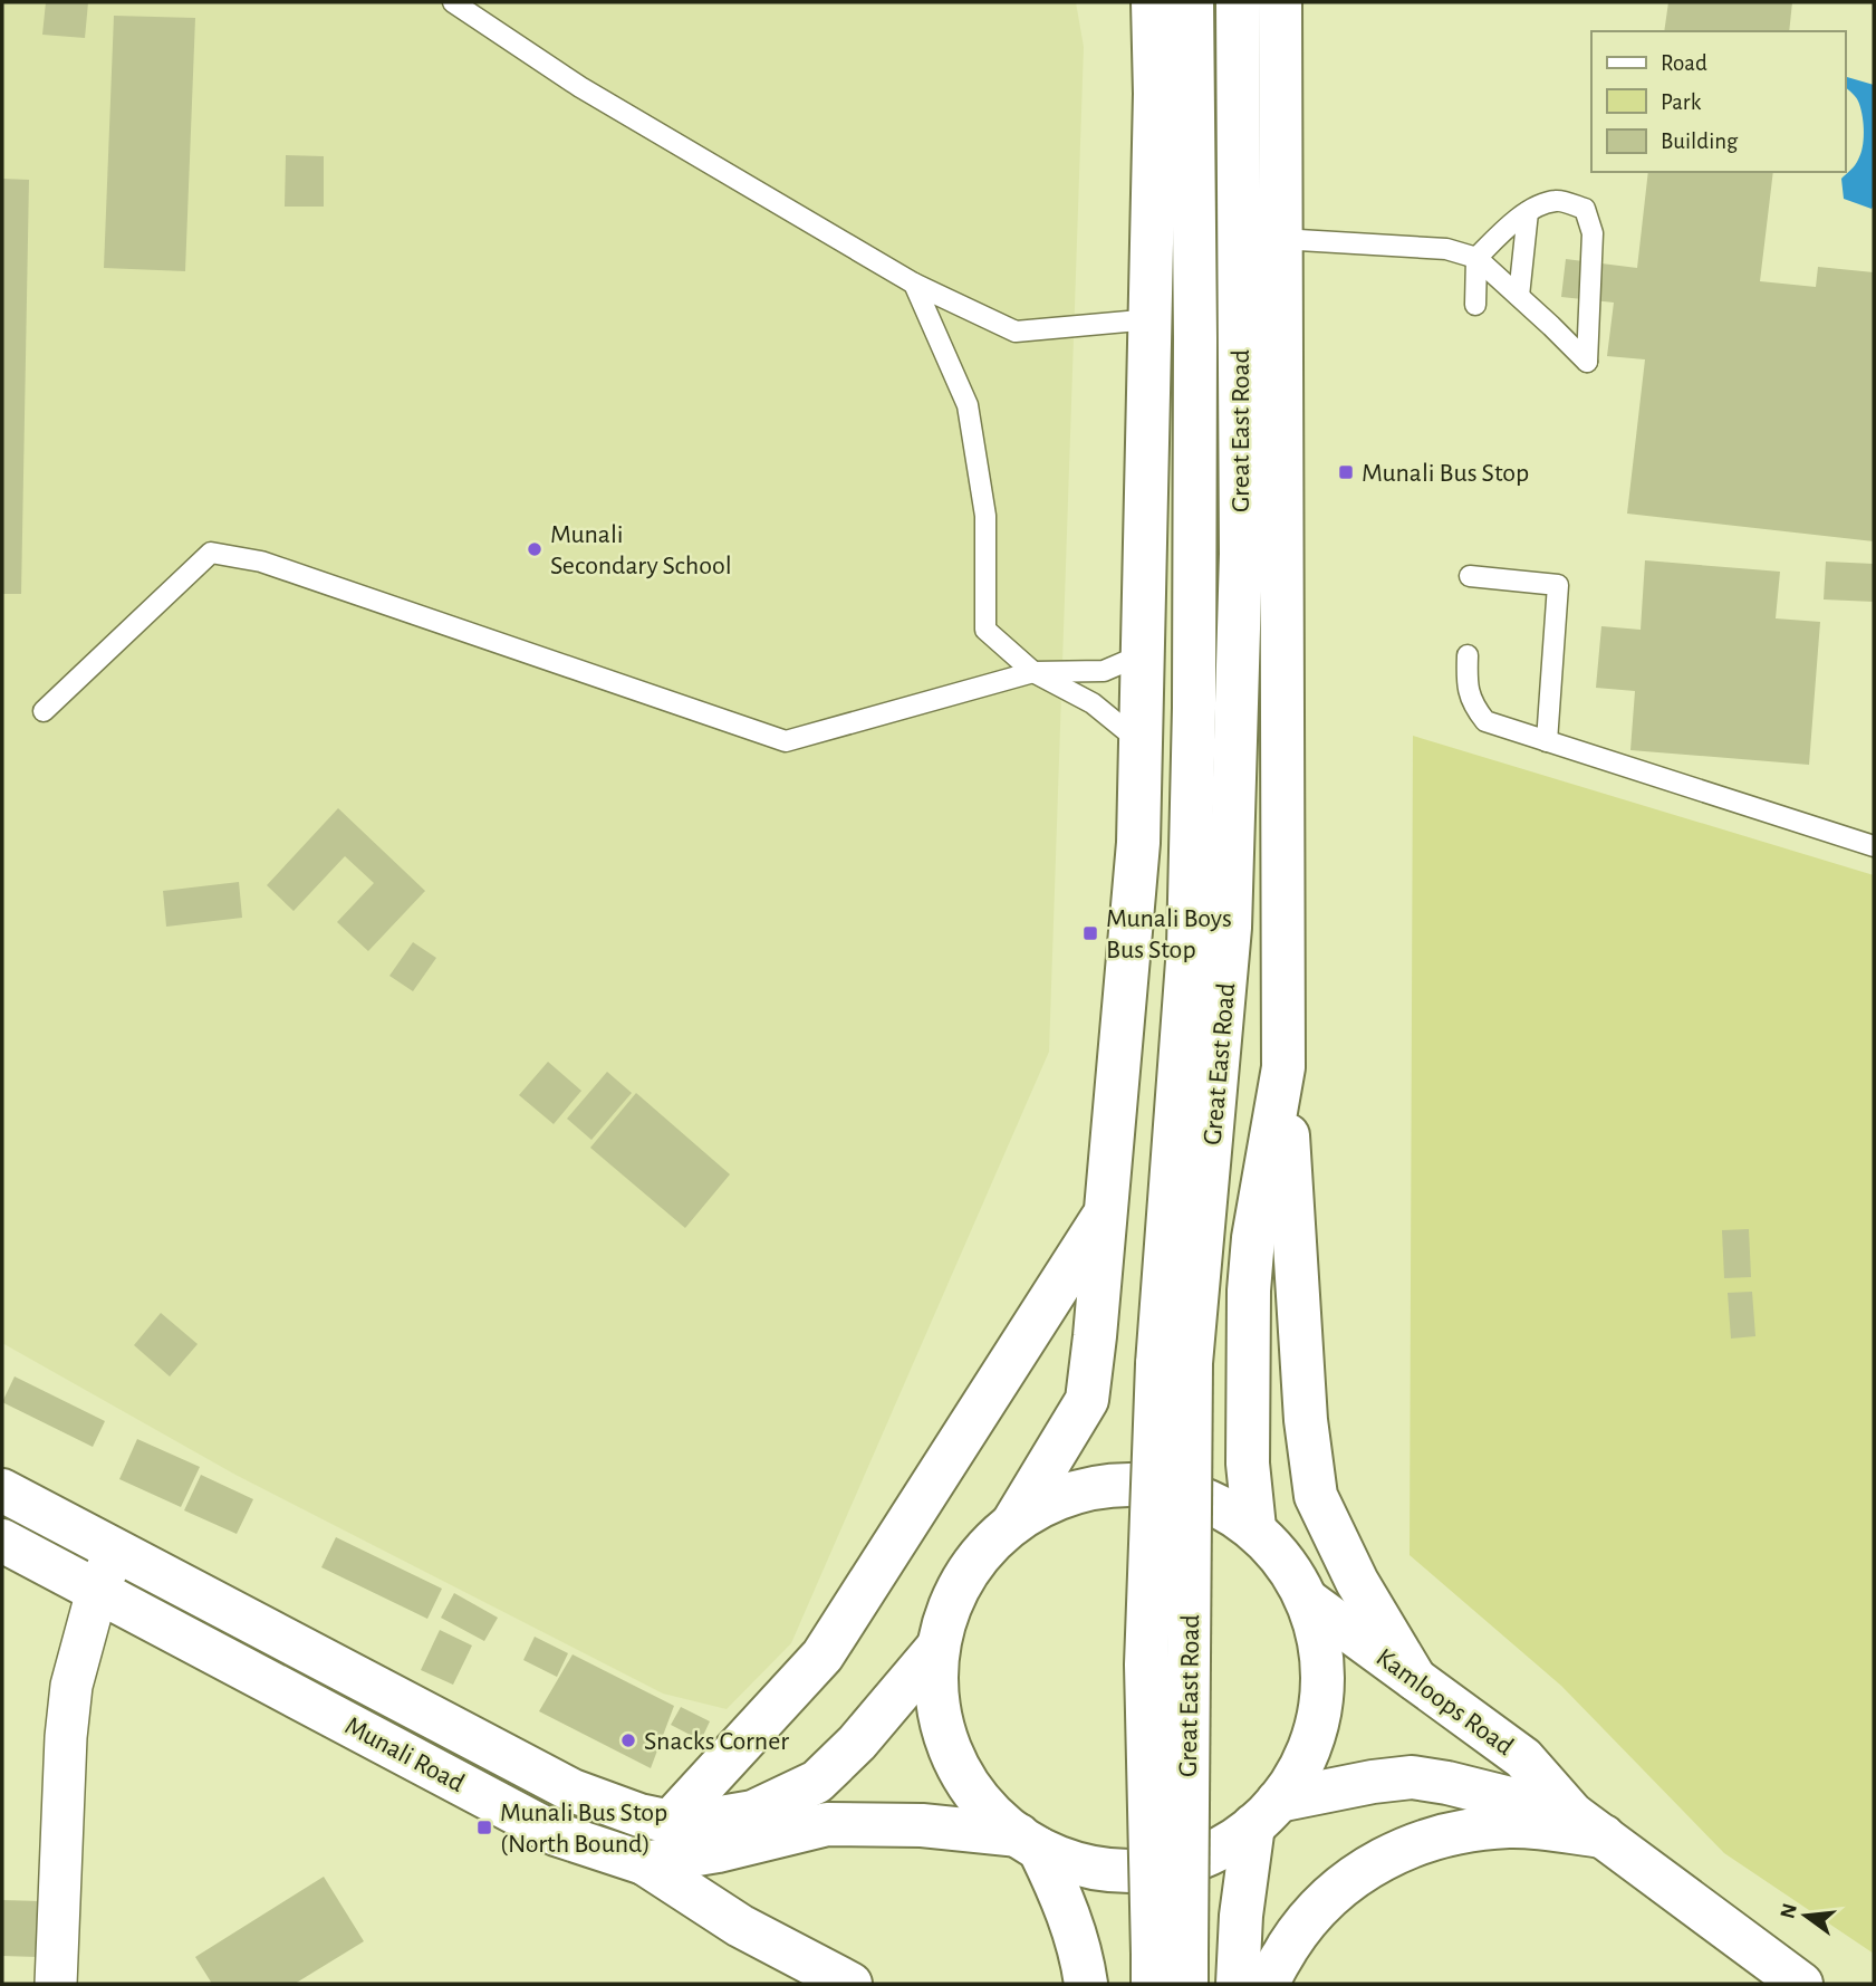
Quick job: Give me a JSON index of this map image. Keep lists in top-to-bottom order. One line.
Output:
{"streets":{"main road":["Great East Road","Kamloops Road","Munali Road"]},"places":{"transit":["Munali Bus Stop","Munali Boys Bus Stop","Munali Bus Stop (North Bound)"],"other":["Munali Secondary School","Snacks Corner"]},"legend":["Road","Park","Building"],"north":"left"}
